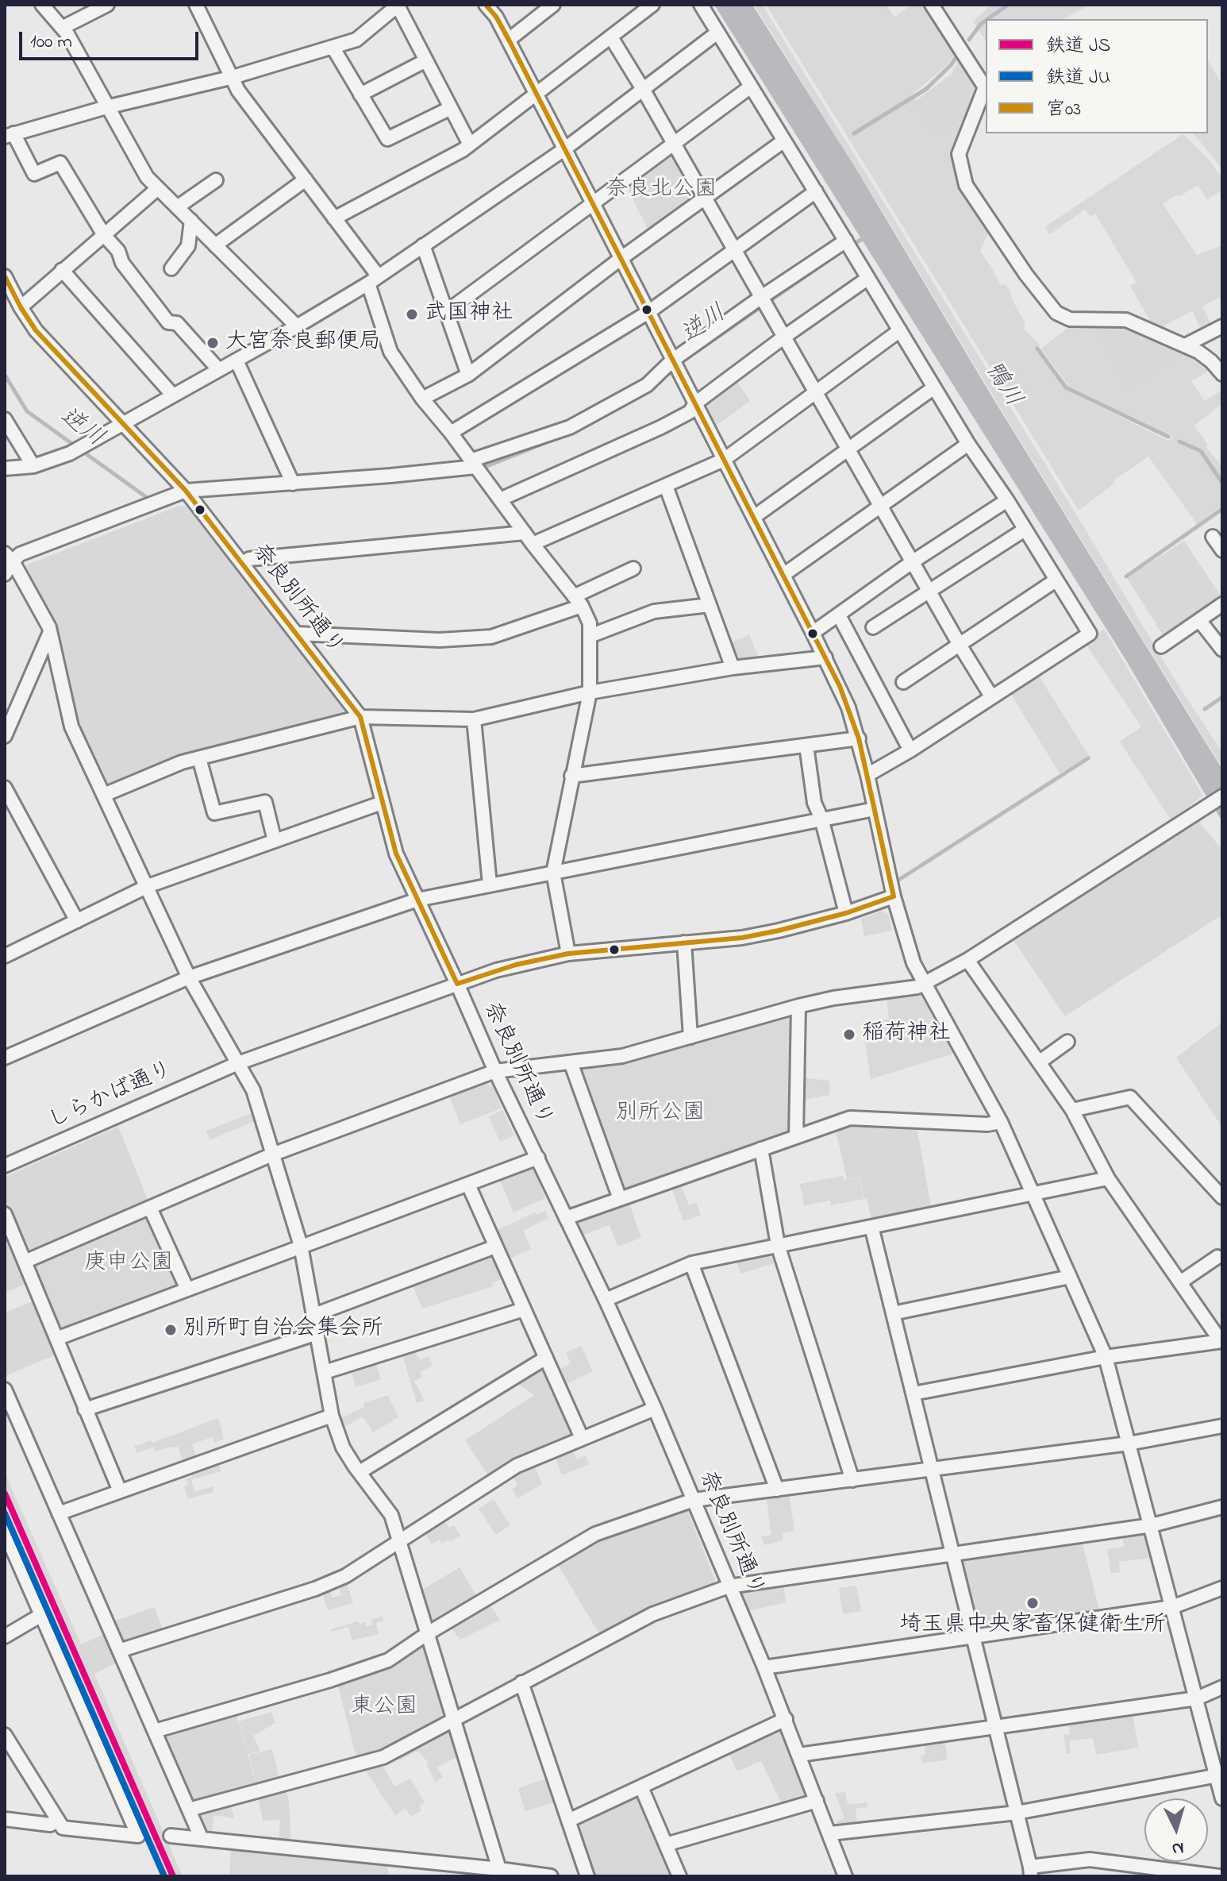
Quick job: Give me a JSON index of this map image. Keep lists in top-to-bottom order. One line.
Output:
{"streets":{"street":["奈良別所通り","しらかば通り"]},"crossings":[["奈良別所通り","しらかば通り"]],"water":["逆川","鴨川"],"parks":["奈良北公園","別所公園","庚申公園","東公園"],"places":["武国神社","大宮奈良郵便局","稲荷神社","別所町自治会集会所","埼玉県中央家畜保健衛生所"],"lines":["transit line 宮03","rail line JS","rail line JU"],"legend":["鉄道 JS","鉄道 JU","宮03"],"scale_bar":"100 m","north":"bottom"}
